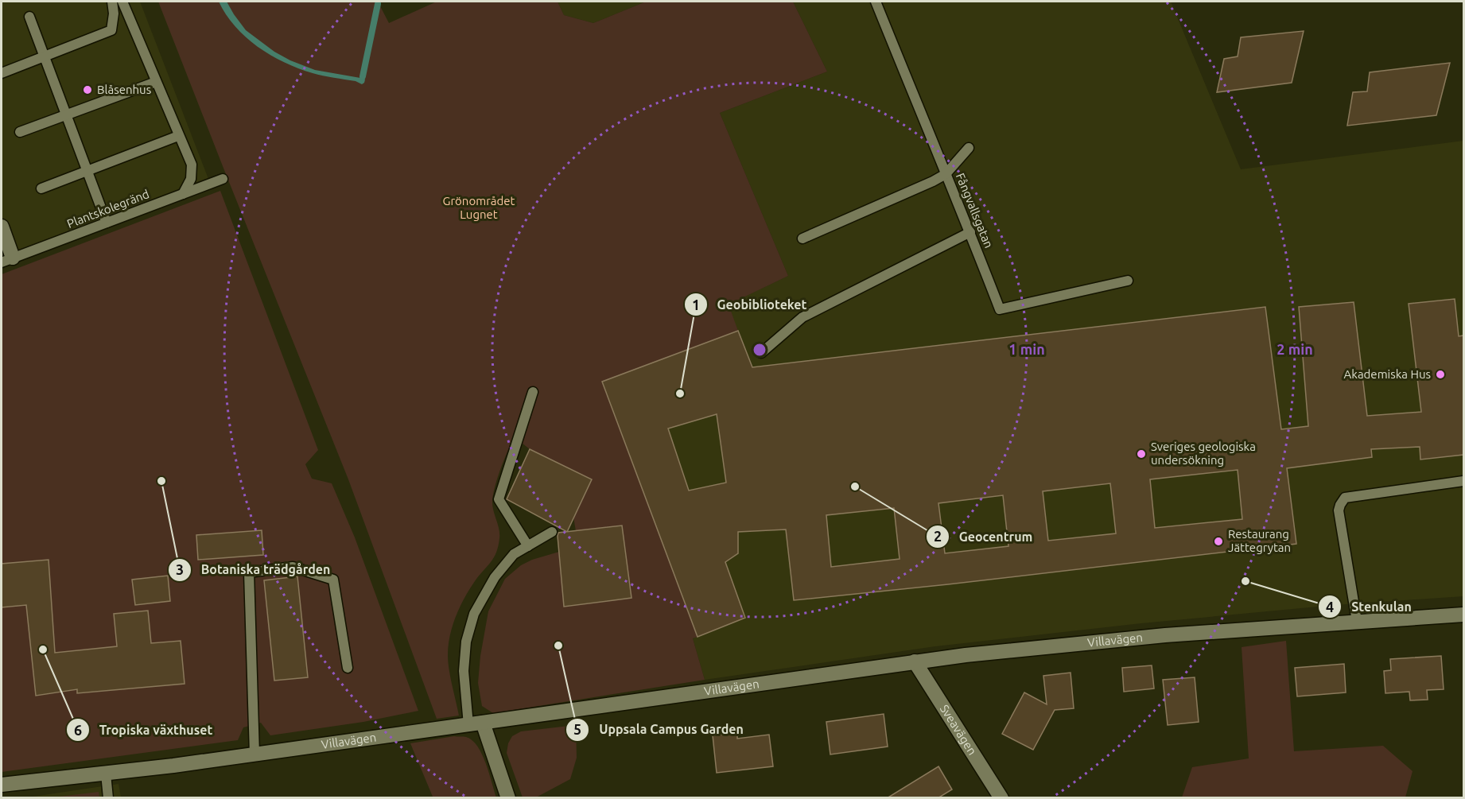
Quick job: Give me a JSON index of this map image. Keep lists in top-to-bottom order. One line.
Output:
{"streets":{"street":["Villavägen","Sveavägen"],"lane":["Plantskolegränd","Fångvallsgatan"]},"crossings":[["Villavägen","Sveavägen"]],"parks":["Grönområdet Lugnet"],"places":["Blåsenhus","Akademiska Hus","Geobiblioteket","Sveriges geologiska undersökning","Botaniska trädgården","Geocentrum","Restaurang Jättegrytan","Stenkulan","Uppsala Campus Garden","Tropiska växthuset"],"rings":["1 min","2 min"]}
